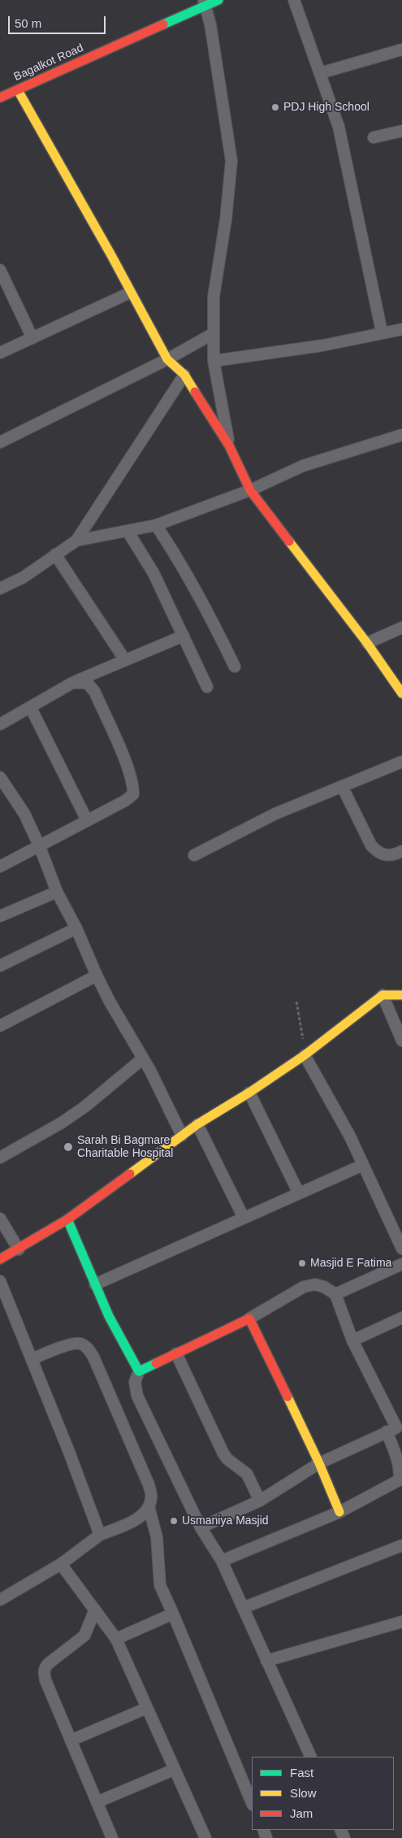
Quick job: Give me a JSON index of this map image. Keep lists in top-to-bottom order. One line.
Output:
{"streets":{"street":["Bagalkot Road"]},"places":["PDJ High School","Sarah Bi Bagmare Charitable Hospital","Masjid E Fatima","Usmaniya Masjid"],"legend":["Fast","Slow","Jam"],"scale_bar":"50 m"}
